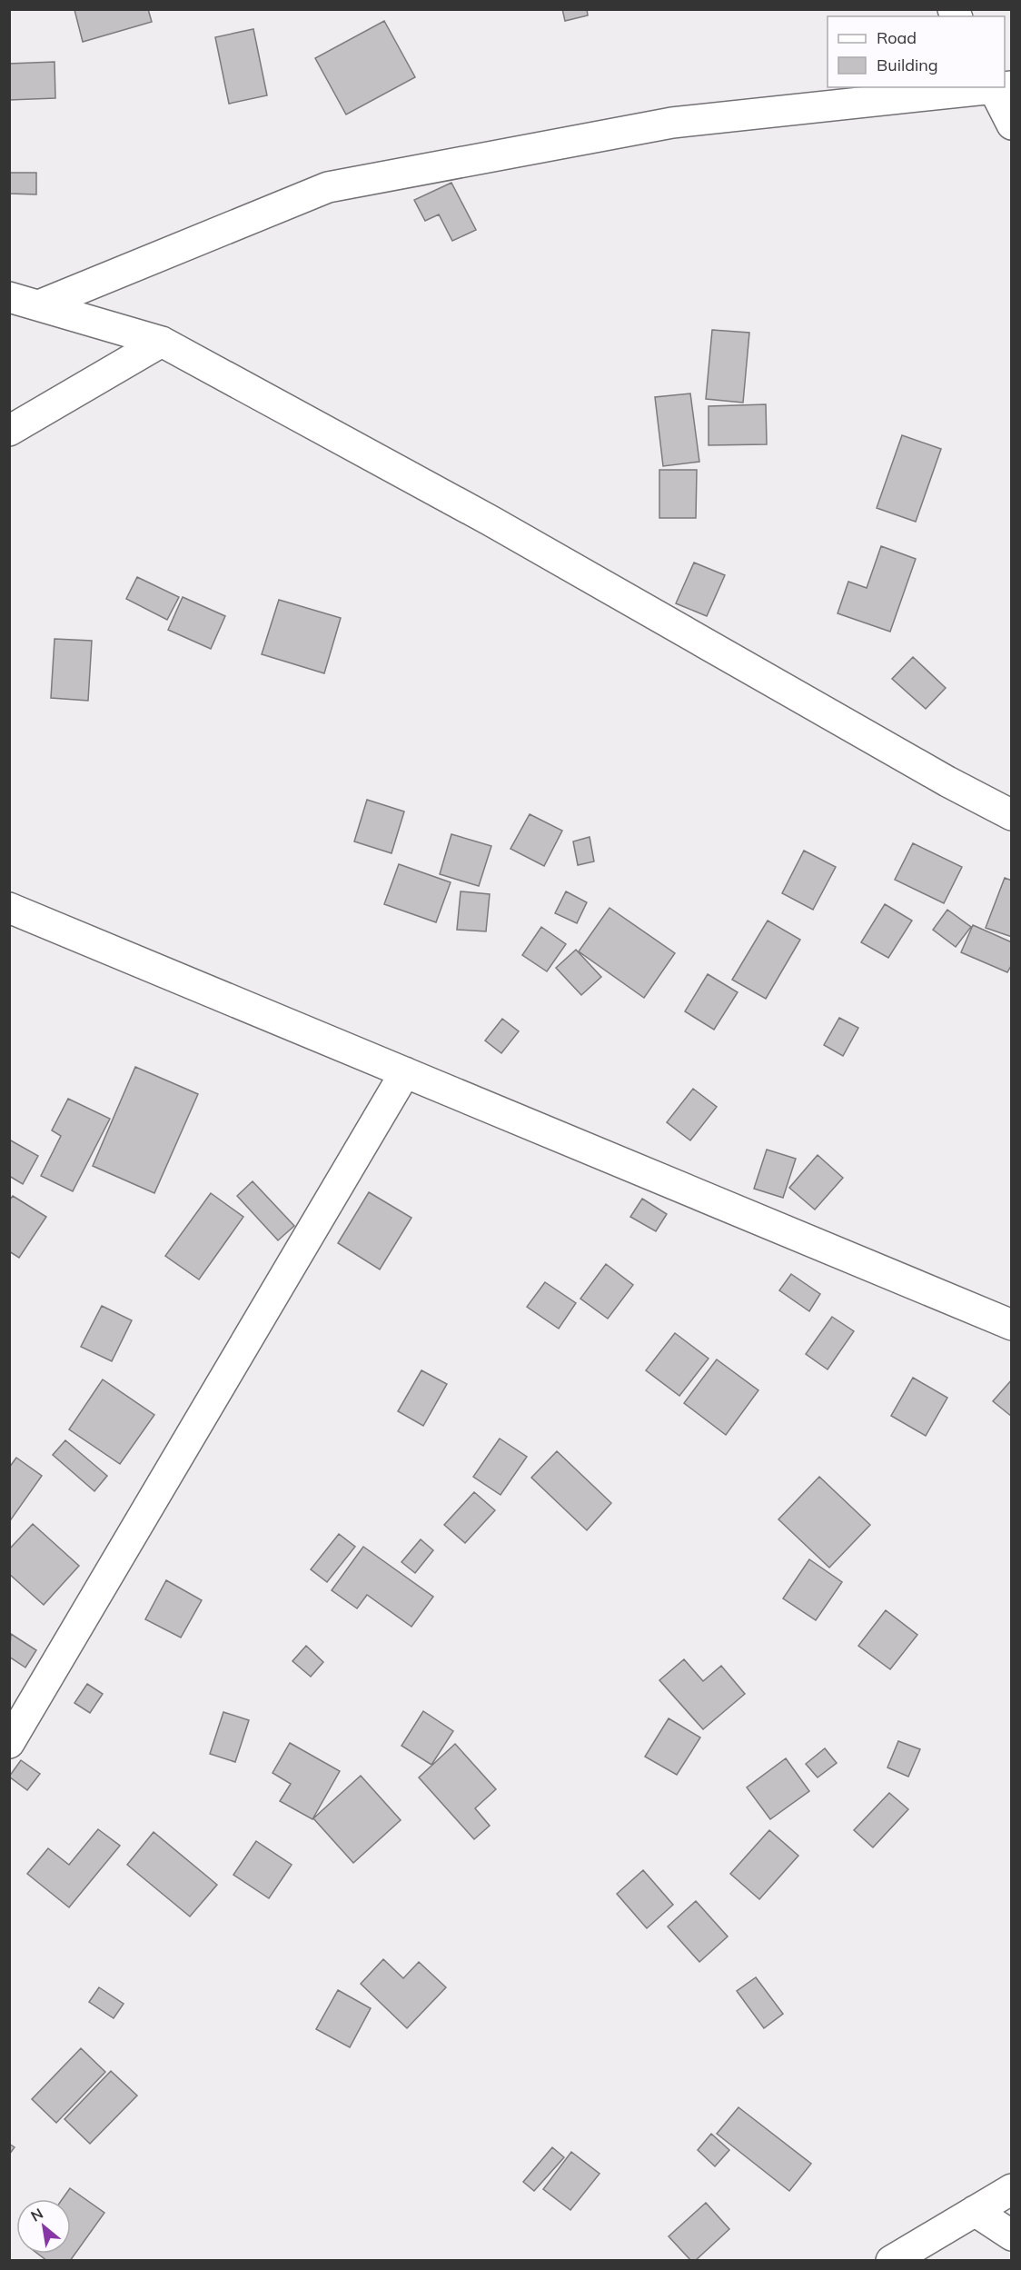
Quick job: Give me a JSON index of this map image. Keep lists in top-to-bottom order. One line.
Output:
{"legend":["Road","Building"],"north":"top left"}
